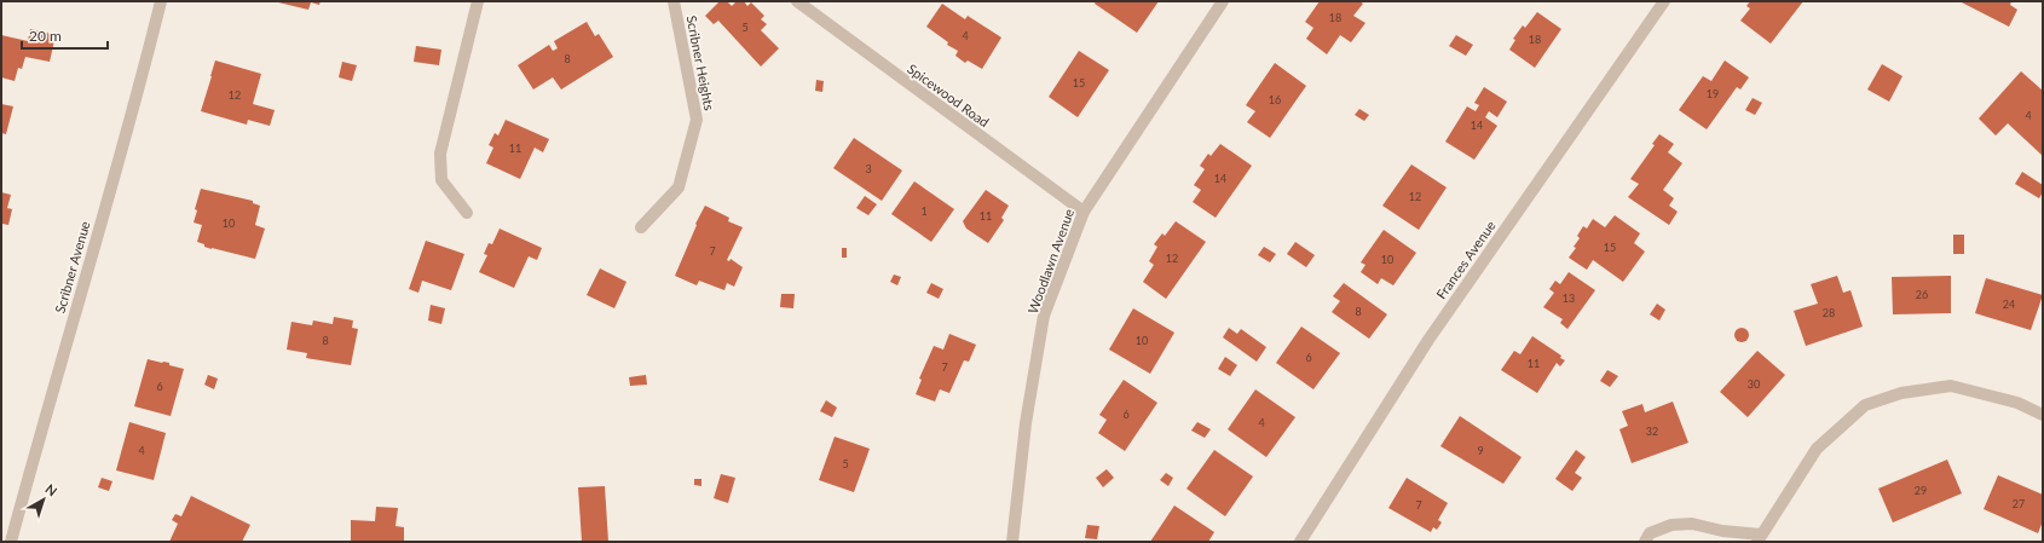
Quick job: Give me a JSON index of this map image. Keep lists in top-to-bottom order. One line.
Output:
{"streets":{"street":["Scribner Heights","Spicewood Road","Frances Avenue","Woodlawn Avenue","Scribner Avenue"]},"crossings":[["Spicewood Road","Woodlawn Avenue"]],"house_numbers":["18","5","4","18","8","15","19","12","16","4","14","11","3","14","12","1","11","10","15","7","12","10","26","13","24","8","28","8","10","6","11","7","30","6","6","4","32","4","9","5","29","27","7"],"scale_bar":"20 m","north":"top right"}
